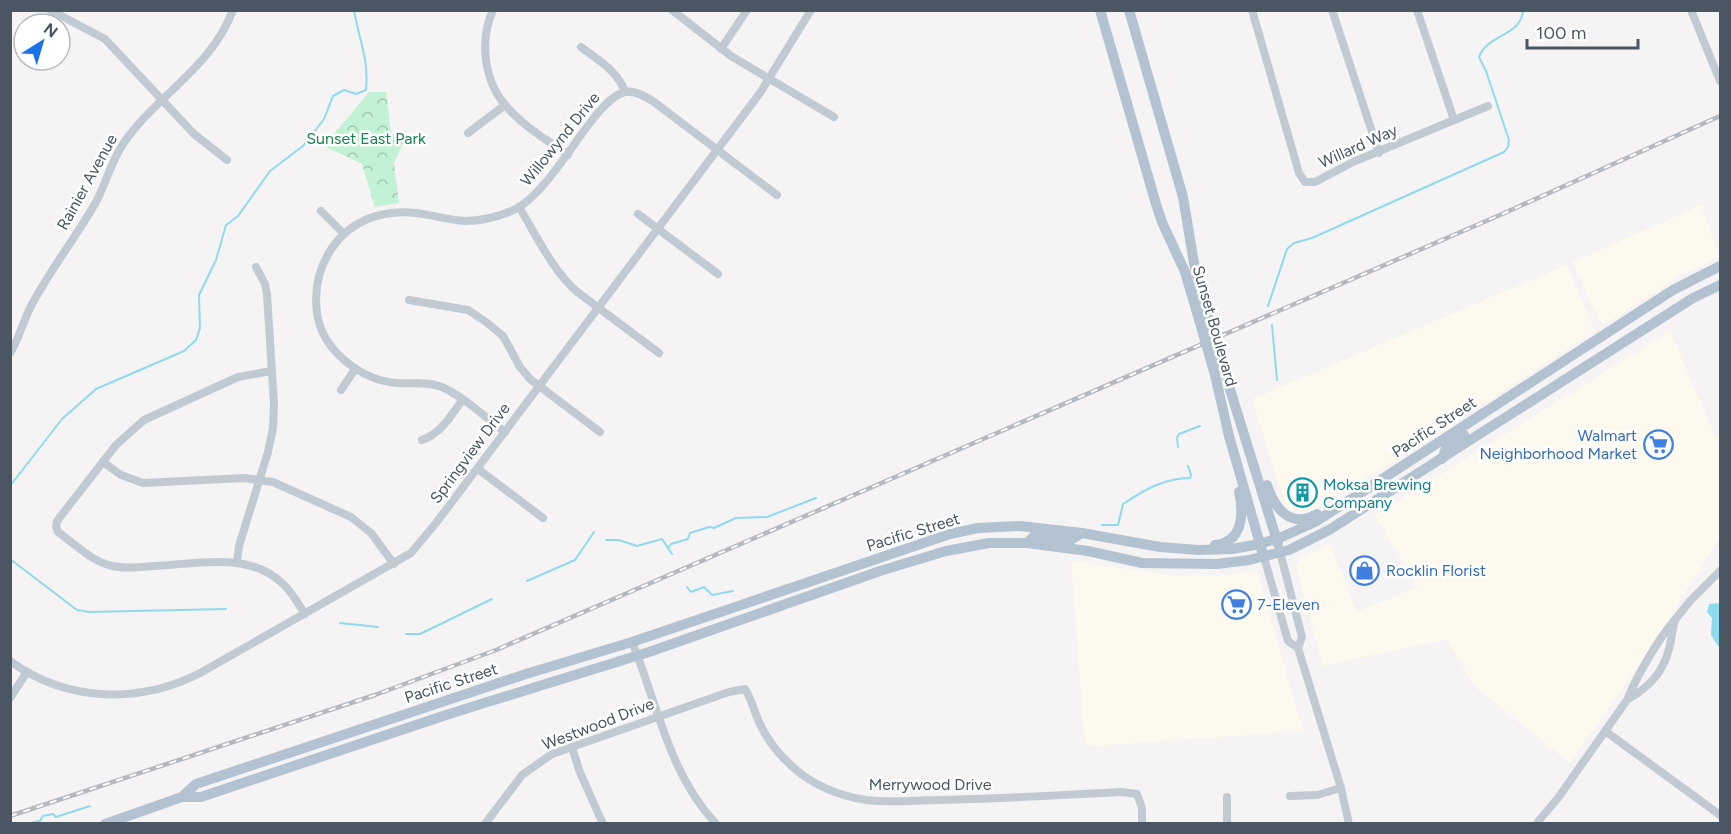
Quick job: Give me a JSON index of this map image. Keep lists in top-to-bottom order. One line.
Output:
{"streets":{"main road":["Sunset Boulevard","Pacific Street"],"street":["Willowynd Drive","Willard Way","Rainier Avenue","Springview Drive","Westwood Drive","Merrywood Drive"]},"crossings":[["Willowynd Drive","Springview Drive"],["Sunset Boulevard","Pacific Street"],["Westwood Drive","Merrywood Drive"]],"parks":["Sunset East Park"],"places":{"supermarket":["Walmart Neighborhood Market","7-Eleven"],"building":["Moksa Brewing Company"],"shop":["Rocklin Florist"]},"scale_bar":"100 m","north":"top right"}
